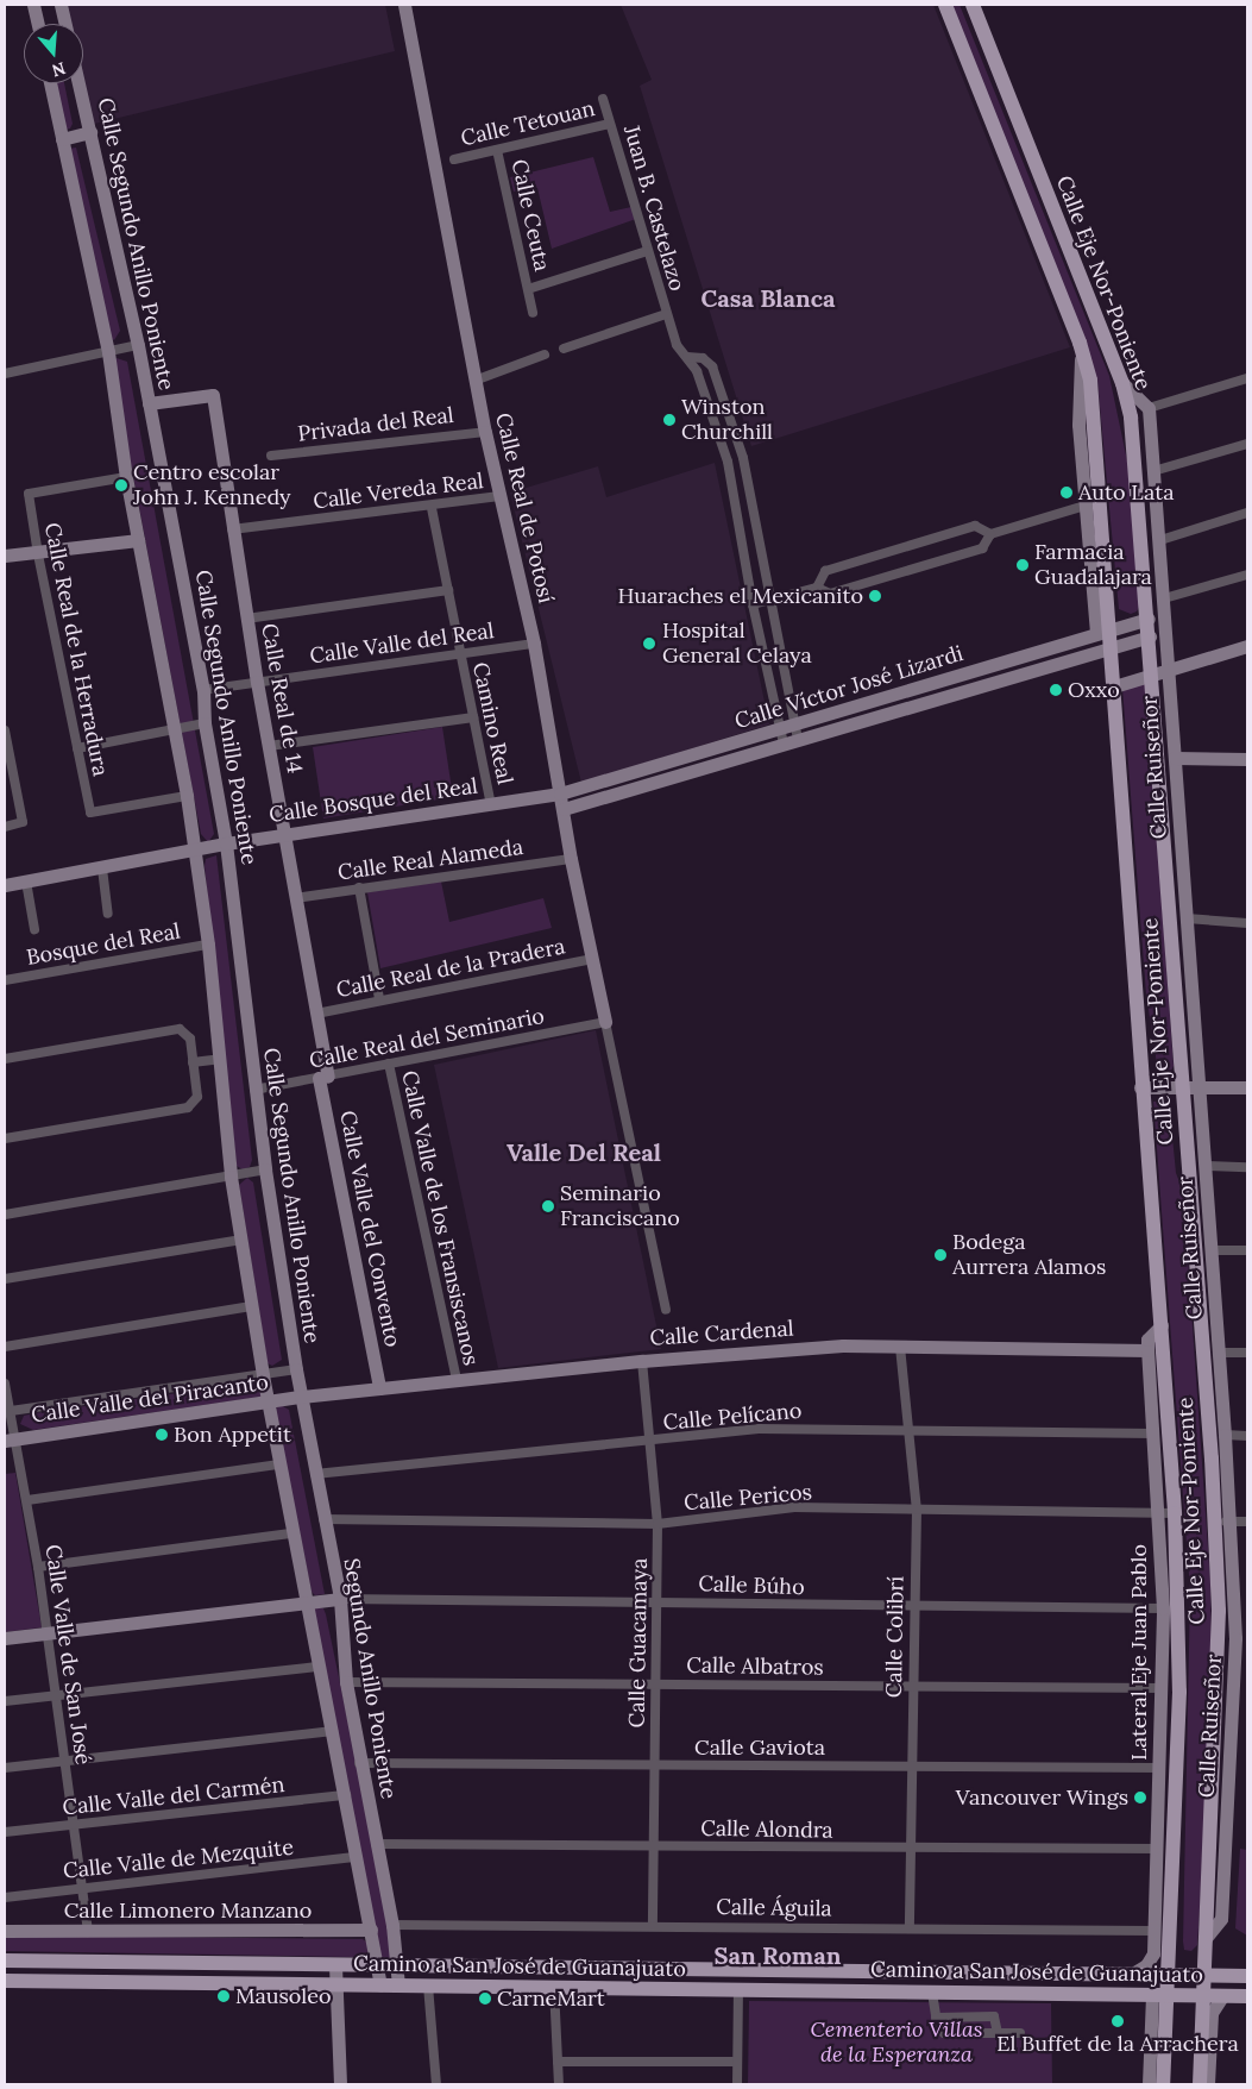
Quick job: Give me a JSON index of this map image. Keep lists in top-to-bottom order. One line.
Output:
{"streets":{"main road":["Calle Eje Nor-Poniente","Camino a San José de Guanajuato"],"street":["Calle Tetouan","Juan B. Castelazo","Calle Ceuta","Calle Segundo Anillo Poniente","Privada del Real","Calle Vereda Real","Calle Real de Potosí","Calle Valle del Real","Calle Real de la Herradura","Calle Víctor José Lizardi","Calle Real de 14","Camino Real","Calle Ruiseñor","Calle Bosque del Real","Calle Real Alameda","Bosque del Real","Calle Real de la Pradera","Calle Real del Seminario","Calle Valle de los Fransiscanos","Calle Valle del Convento","Calle Cardenal","Calle Valle del Piracanto","Calle Pelícano","Calle Pericos","Calle Búho","Calle Colibrí","Calle Guacamaya","Lateral Eje Juan Pablo","Calle Valle de San José","Calle Albatros","Segundo Anillo Poniente","Calle Gaviota","Calle Valle del Carmén","Calle Alondra","Calle Valle de Mezquite","Calle Águila","Calle Limonero Manzano"]},"crossings":[["Calle Tetouan","Juan B. Castelazo"],["Calle Tetouan","Calle Ceuta"],["Juan B. Castelazo","Calle Víctor José Lizardi"],["Calle Segundo Anillo Poniente","Calle Valle del Real"],["Calle Segundo Anillo Poniente","Calle Real de 14"],["Calle Segundo Anillo Poniente","Calle Bosque del Real"],["Calle Segundo Anillo Poniente","Calle Real del Seminario"],["Calle Segundo Anillo Poniente","Calle Cardenal"],["Calle Segundo Anillo Poniente","Calle Valle del Piracanto"],["Calle Segundo Anillo Poniente","Segundo Anillo Poniente"],["Calle Eje Nor-Poniente","Calle Víctor José Lizardi"],["Calle Eje Nor-Poniente","Calle Ruiseñor"],["Calle Eje Nor-Poniente","Calle Pericos"],["Calle Eje Nor-Poniente","Camino a San José de Guanajuato"],["Privada del Real","Calle Real de Potosí"],["Calle Vereda Real","Calle Real de Potosí"],["Calle Vereda Real","Calle Real de 14"],["Calle Vereda Real","Camino Real"],["Calle Real de Potosí","Calle Valle del Real"],["Calle Real de Potosí","Calle Víctor José Lizardi"],["Calle Real de Potosí","Calle Bosque del Real"],["Calle Real de Potosí","Calle Real Alameda"],["Calle Real de Potosí","Calle Real de la Pradera"],["Calle Real de Potosí","Calle Real del Seminario"],["Calle Valle del Real","Calle Real de 14"],["Calle Valle del Real","Camino Real"],["Calle Víctor José Lizardi","Calle Bosque del Real"],["Calle Real de 14","Calle Bosque del Real"],["Calle Real de 14","Calle Real Alameda"],["Calle Real de 14","Calle Real de la Pradera"],["Calle Real de 14","Calle Real del Seminario"],["Calle Real de 14","Calle Valle del Convento"],["Camino Real","Calle Bosque del Real"],["Calle Real del Seminario","Calle Valle de los Fransiscanos"],["Calle Real del Seminario","Calle Valle del Convento"],["Calle Valle de los Fransiscanos","Calle Cardenal"],["Calle Valle del Convento","Calle Cardenal"],["Calle Cardenal","Calle Valle del Piracanto"],["Calle Cardenal","Calle Colibrí"],["Calle Cardenal","Calle Guacamaya"],["Calle Cardenal","Lateral Eje Juan Pablo"],["Calle Cardenal","Segundo Anillo Poniente"],["Calle Valle del Piracanto","Calle Valle de San José"],["Calle Valle del Piracanto","Segundo Anillo Poniente"],["Calle Pelícano","Calle Colibrí"],["Calle Pelícano","Calle Guacamaya"],["Calle Pelícano","Lateral Eje Juan Pablo"],["Calle Pelícano","Segundo Anillo Poniente"],["Calle Pericos","Calle Colibrí"],["Calle Pericos","Calle Guacamaya"],["Calle Pericos","Lateral Eje Juan Pablo"],["Calle Pericos","Segundo Anillo Poniente"],["Calle Búho","Calle Colibrí"],["Calle Búho","Calle Guacamaya"],["Calle Búho","Lateral Eje Juan Pablo"],["Calle Búho","Segundo Anillo Poniente"],["Calle Colibrí","Calle Albatros"],["Calle Colibrí","Calle Gaviota"],["Calle Colibrí","Calle Alondra"],["Calle Colibrí","Calle Águila"],["Calle Guacamaya","Calle Albatros"],["Calle Guacamaya","Calle Gaviota"],["Calle Guacamaya","Calle Alondra"],["Calle Guacamaya","Calle Águila"],["Lateral Eje Juan Pablo","Calle Albatros"],["Lateral Eje Juan Pablo","Calle Gaviota"],["Lateral Eje Juan Pablo","Calle Alondra"],["Lateral Eje Juan Pablo","Calle Águila"],["Lateral Eje Juan Pablo","Camino a San José de Guanajuato"],["Calle Valle de San José","Calle Valle del Carmén"],["Calle Valle de San José","Calle Valle de Mezquite"],["Calle Valle de San José","Calle Limonero Manzano"],["Calle Albatros","Segundo Anillo Poniente"],["Segundo Anillo Poniente","Calle Gaviota"],["Segundo Anillo Poniente","Calle Valle del Carmén"],["Segundo Anillo Poniente","Calle Alondra"],["Segundo Anillo Poniente","Calle Valle de Mezquite"],["Segundo Anillo Poniente","Calle Águila"],["Segundo Anillo Poniente","Calle Limonero Manzano"],["Segundo Anillo Poniente","Camino a San José de Guanajuato"]],"districts":["Casa Blanca","Valle Del Real","San Roman"],"parks":["Cementerio Villas de la Esperanza"],"places":["Winston Churchill","Centro escolar John J. Kennedy","Auto Lata","Farmacia Guadalajara","Huaraches el Mexicanito","Hospital General Celaya","Oxxo","Seminario Franciscano","Bodega Aurrera Alamos","Bon Appetit","Vancouver Wings","Mausoleo","CarneMart","El Buffet de la Arrachera"],"north":"bottom"}
